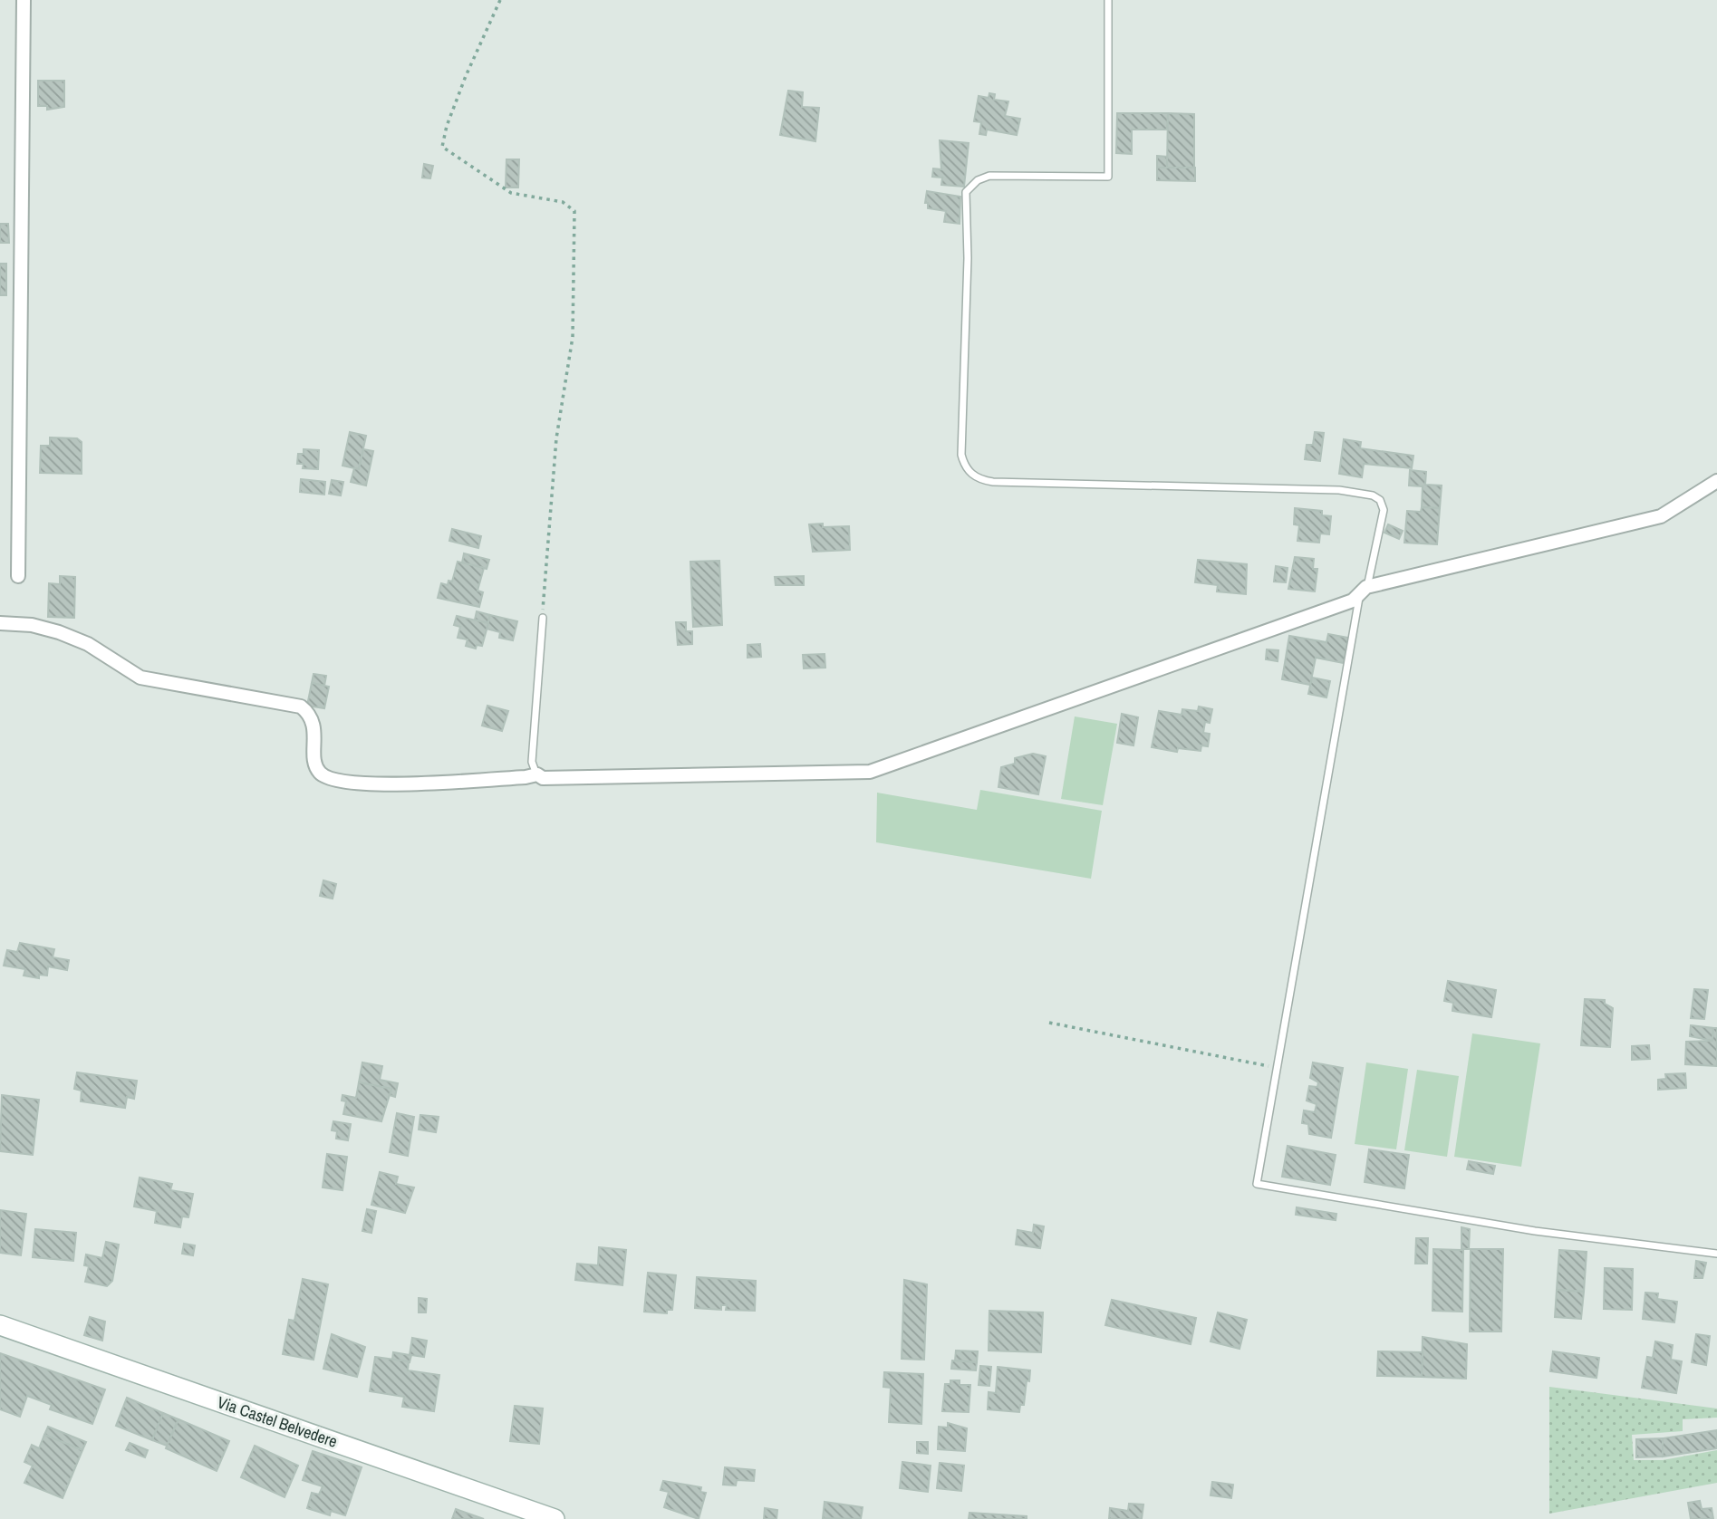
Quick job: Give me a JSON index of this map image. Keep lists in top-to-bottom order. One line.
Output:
{"streets":{"street":["Via Castel Belvedere"]}}
